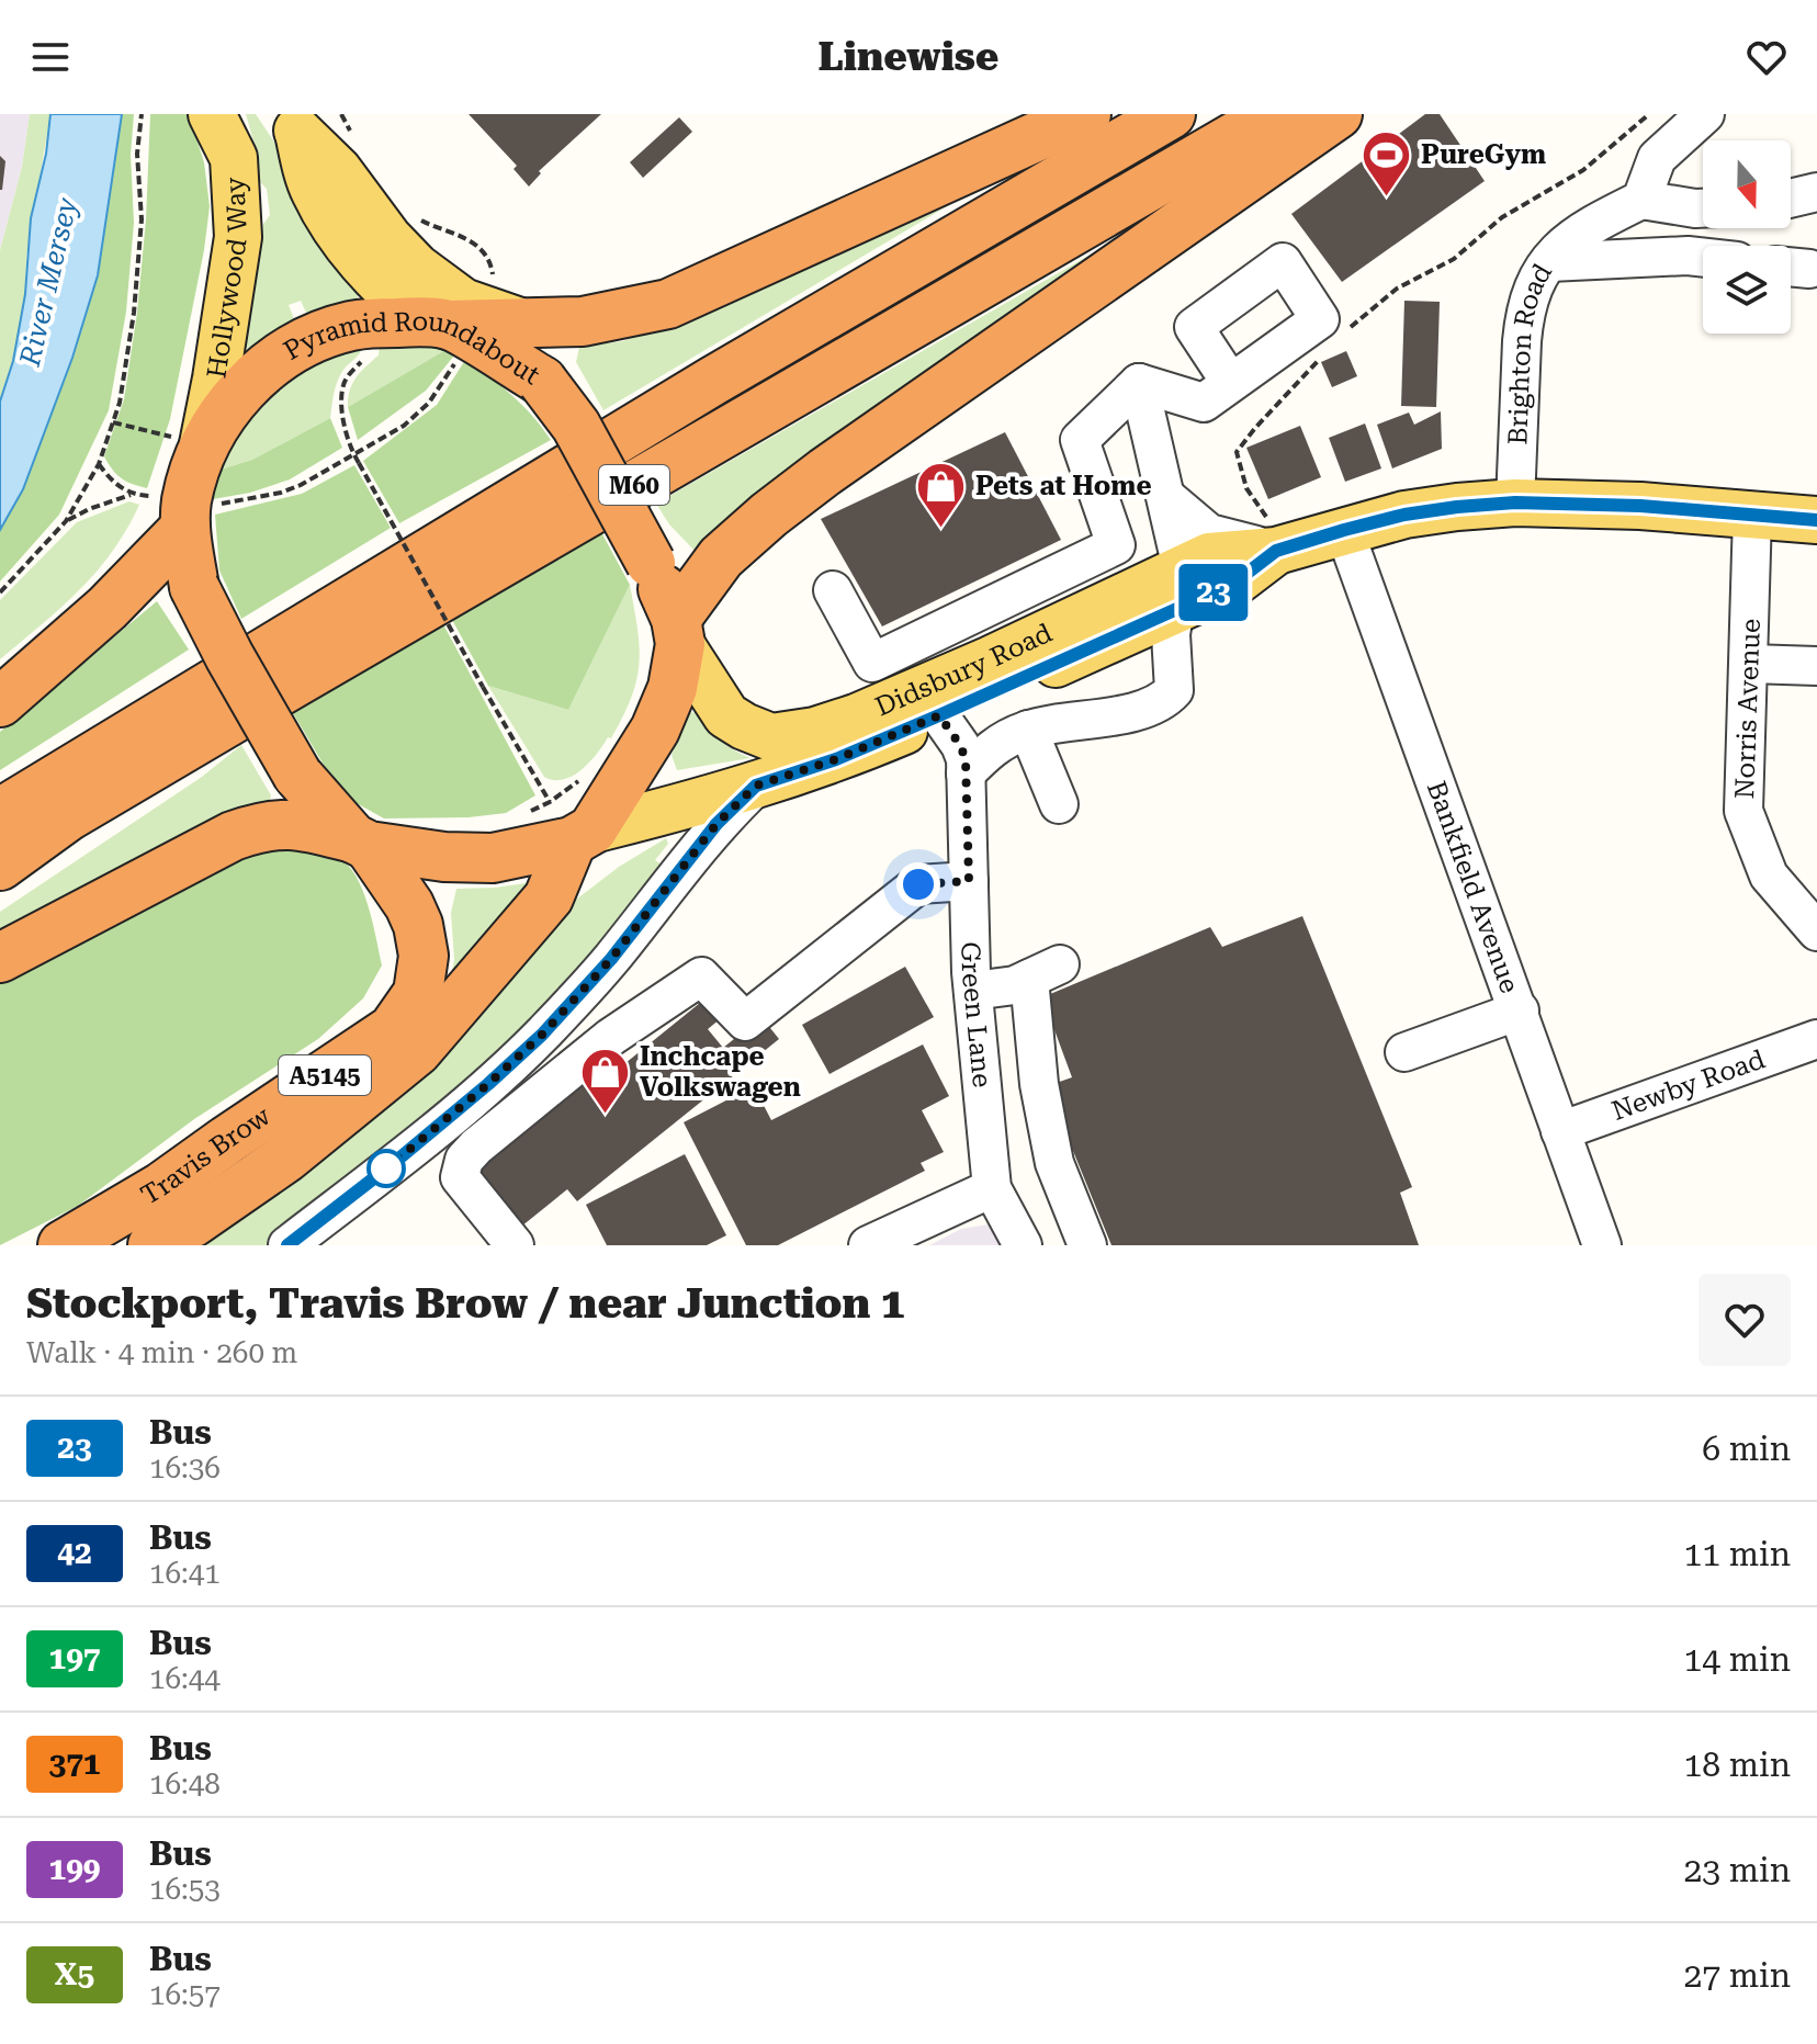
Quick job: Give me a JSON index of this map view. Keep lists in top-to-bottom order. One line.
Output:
{"streets":{"highway":["Pyramid Roundabout","M60","A5145","Travis Brow"],"main road":["Hollywood Way","Didsbury Road"],"street":["Brighton Road","Norris Avenue","Bankfield Avenue","Green Lane","Newby Road"]},"crossings":[["Hollywood Way","Pyramid Roundabout"],["Brighton Road","Didsbury Road"],["Pyramid Roundabout","Didsbury Road"],["Pyramid Roundabout","Travis Brow"],["Didsbury Road","Norris Avenue"],["Didsbury Road","Bankfield Avenue"],["Didsbury Road","Green Lane"],["Didsbury Road","Travis Brow"],["Bankfield Avenue","Newby Road"]],"water":["River Mersey"],"places":{"sports":["PureGym"],"shop":["Pets at Home","Inchcape Volkswagen"]},"lines":["bus line 23"],"north":"bottom","page":{"header":"Linewise","on_map":"23","heading":["Stockport, Travis Brow / near Junction 1","Walk · 4 min · 260 m"],"list":[{"mark":"23","name":"Bus","note":"16:36","value":"6 min"},{"mark":"42","name":"Bus","note":"16:41","value":"11 min"},{"mark":"197","name":"Bus","note":"16:44","value":"14 min"},{"mark":"371","name":"Bus","note":"16:48","value":"18 min"},{"mark":"199","name":"Bus","note":"16:53","value":"23 min"},{"mark":"X5","name":"Bus","note":"16:57","value":"27 min"}]}}
